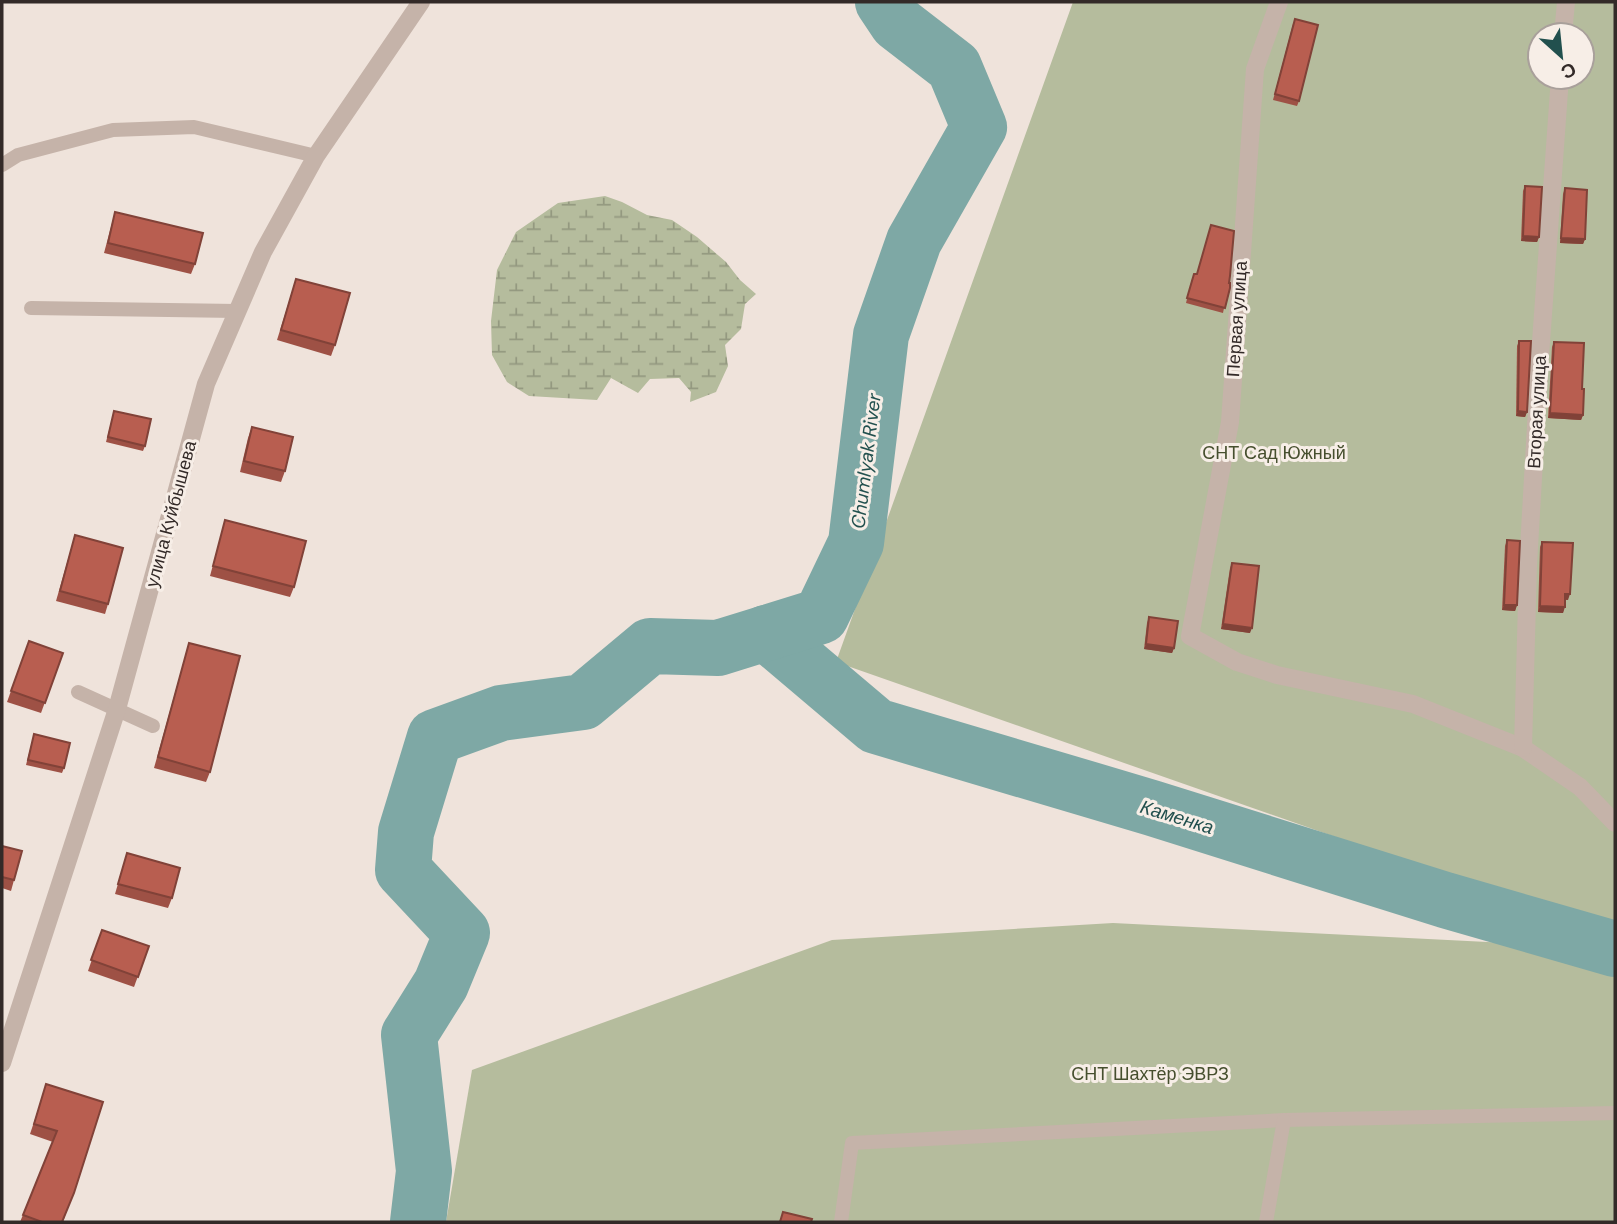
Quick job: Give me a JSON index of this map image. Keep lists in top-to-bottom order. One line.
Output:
{"streets":{"street":["Первая улица","Вторая улица","улица Куйбышева"]},"crossings":[["Первая улица","Вторая улица"]],"water":["Chumlyak River","Каменка"],"parks":["СНТ Сад Южный","СНТ Шахтёр ЭВРЗ"],"north":"bottom right"}
